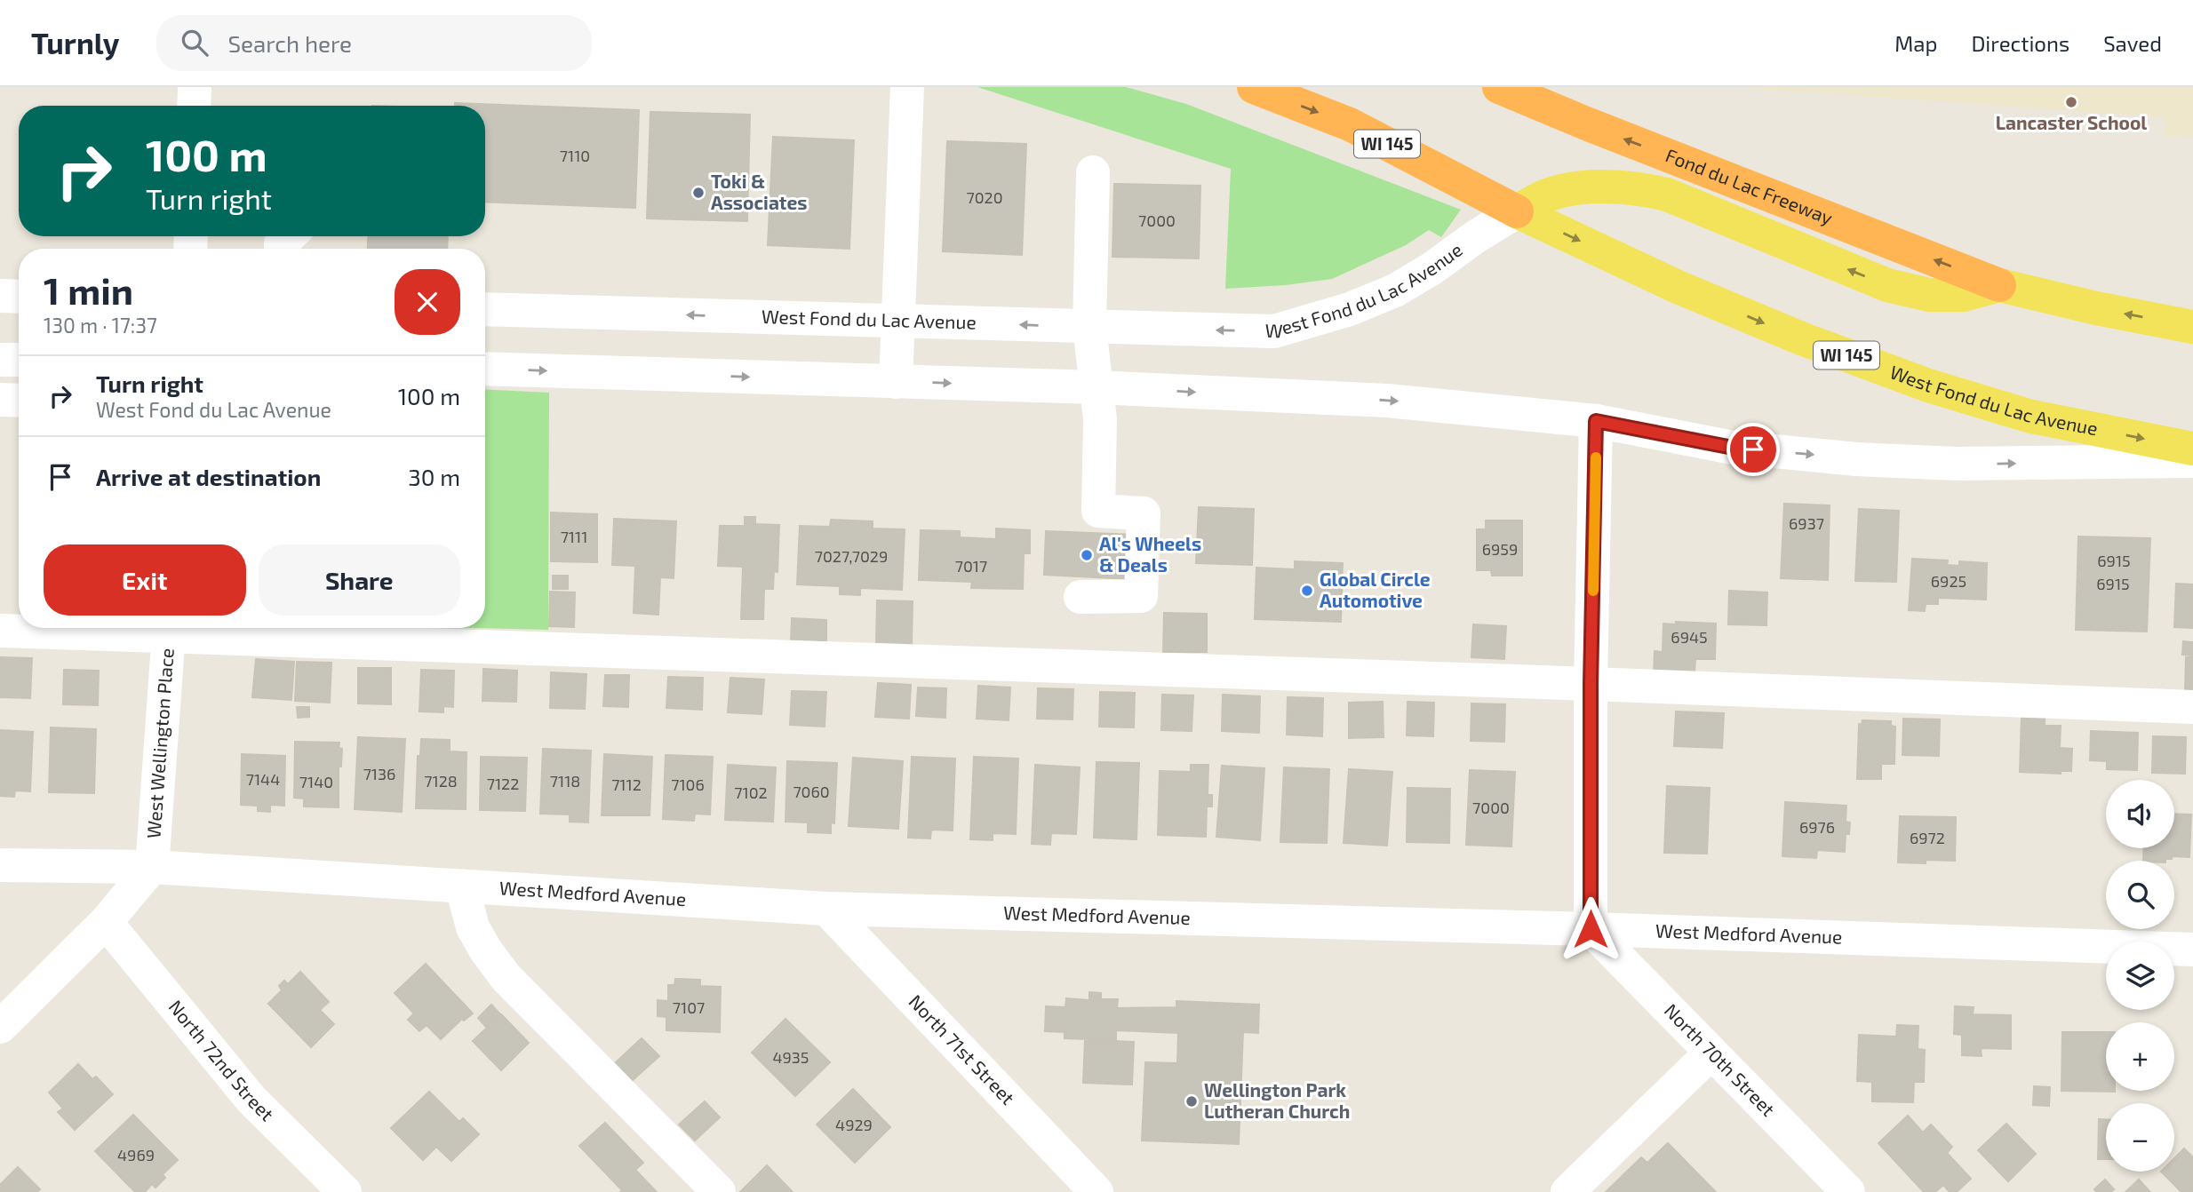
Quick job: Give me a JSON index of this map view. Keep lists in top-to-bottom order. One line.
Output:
{"streets":{"highway":["WI 145","Fond du Lac Freeway"],"main road":["West Fond du Lac Avenue"],"street":["West Wellington Place","West Medford Avenue","North 71st Street","North 72nd Street","North 70th Street"]},"crossings":[["WI 145","West Fond du Lac Avenue"],["West Wellington Place","West Medford Avenue"],["West Medford Avenue","North 71st Street"],["West Medford Avenue","North 70th Street"]],"one_way":["Fond du Lac Freeway"],"places":["Lancaster School","Toki & Associates","Al's Wheels & Deals","Global Circle Automotive","Wellington Park Lutheran Church"],"house_numbers":["7110","7020","7000","6937","7111","6959","7027,7029","6915","7017","6925","6915","6945","7136","7144","7128","7118","7140","7122","7112","7106","7060","7102","7000","6976","6972","7107","4935","4929","4969"],"page":{"header":"Turnly","search":"Search here","nav":["Map","Directions","Saved"],"turn":["100 m","Turn right"],"heading":["1 min","130 m · 17:37"],"list":[{"name":"Turn right","note":"West Fond du Lac Avenue","value":"100 m"},{"name":"Arrive at destination","value":"30 m"}],"buttons":["Exit","Share"],"map_buttons":["+","−"]}}
